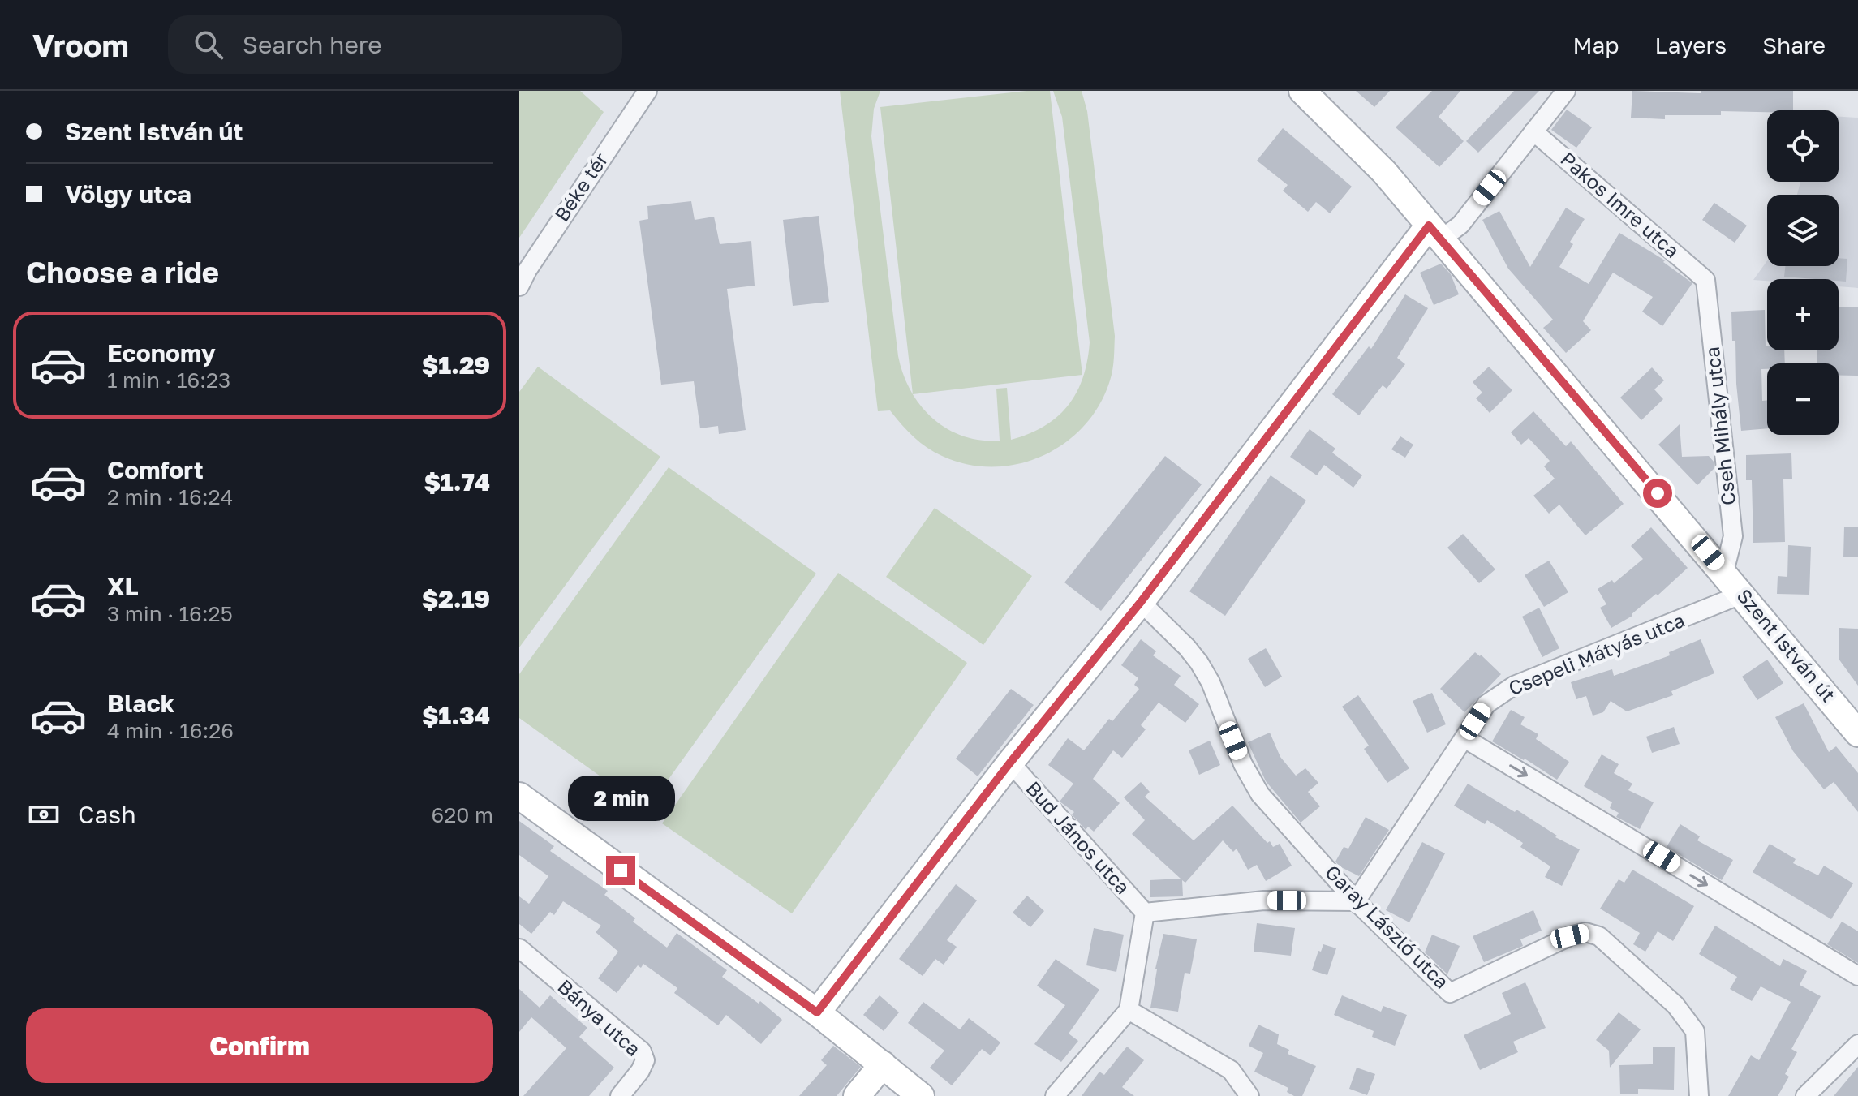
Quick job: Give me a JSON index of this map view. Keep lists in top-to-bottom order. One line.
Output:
{"streets":{"street":["Béke tér","Pakos Imre utca","Cseh Mihály utca","Szent István út","Csepeli Mátyás utca","Bud János utca","Garay László utca","Bánya utca"]},"crossings":[["Pakos Imre utca","Cseh Mihály utca"],["Cseh Mihály utca","Szent István út"],["Szent István út","Csepeli Mátyás utca"],["Csepeli Mátyás utca","Garay László utca"]],"page":{"header":"Vroom","search":"Search here","nav":["Map","Layers","Share"],"banner":["Szent István út","Völgy utca"],"map_buttons":["+","−"],"heading":"Choose a ride","list":[{"name":"Economy","note":"1 min · 16:23","value":"$1.29"},{"name":"Comfort","note":"2 min · 16:24","value":"$1.74"},{"name":"XL","note":"3 min · 16:25","value":"$2.19"},{"name":"Black","note":"4 min · 16:26","value":"$1.34"}],"bubble":"2 min","pay":["Cash","620 m"],"buttons":"Confirm"}}
